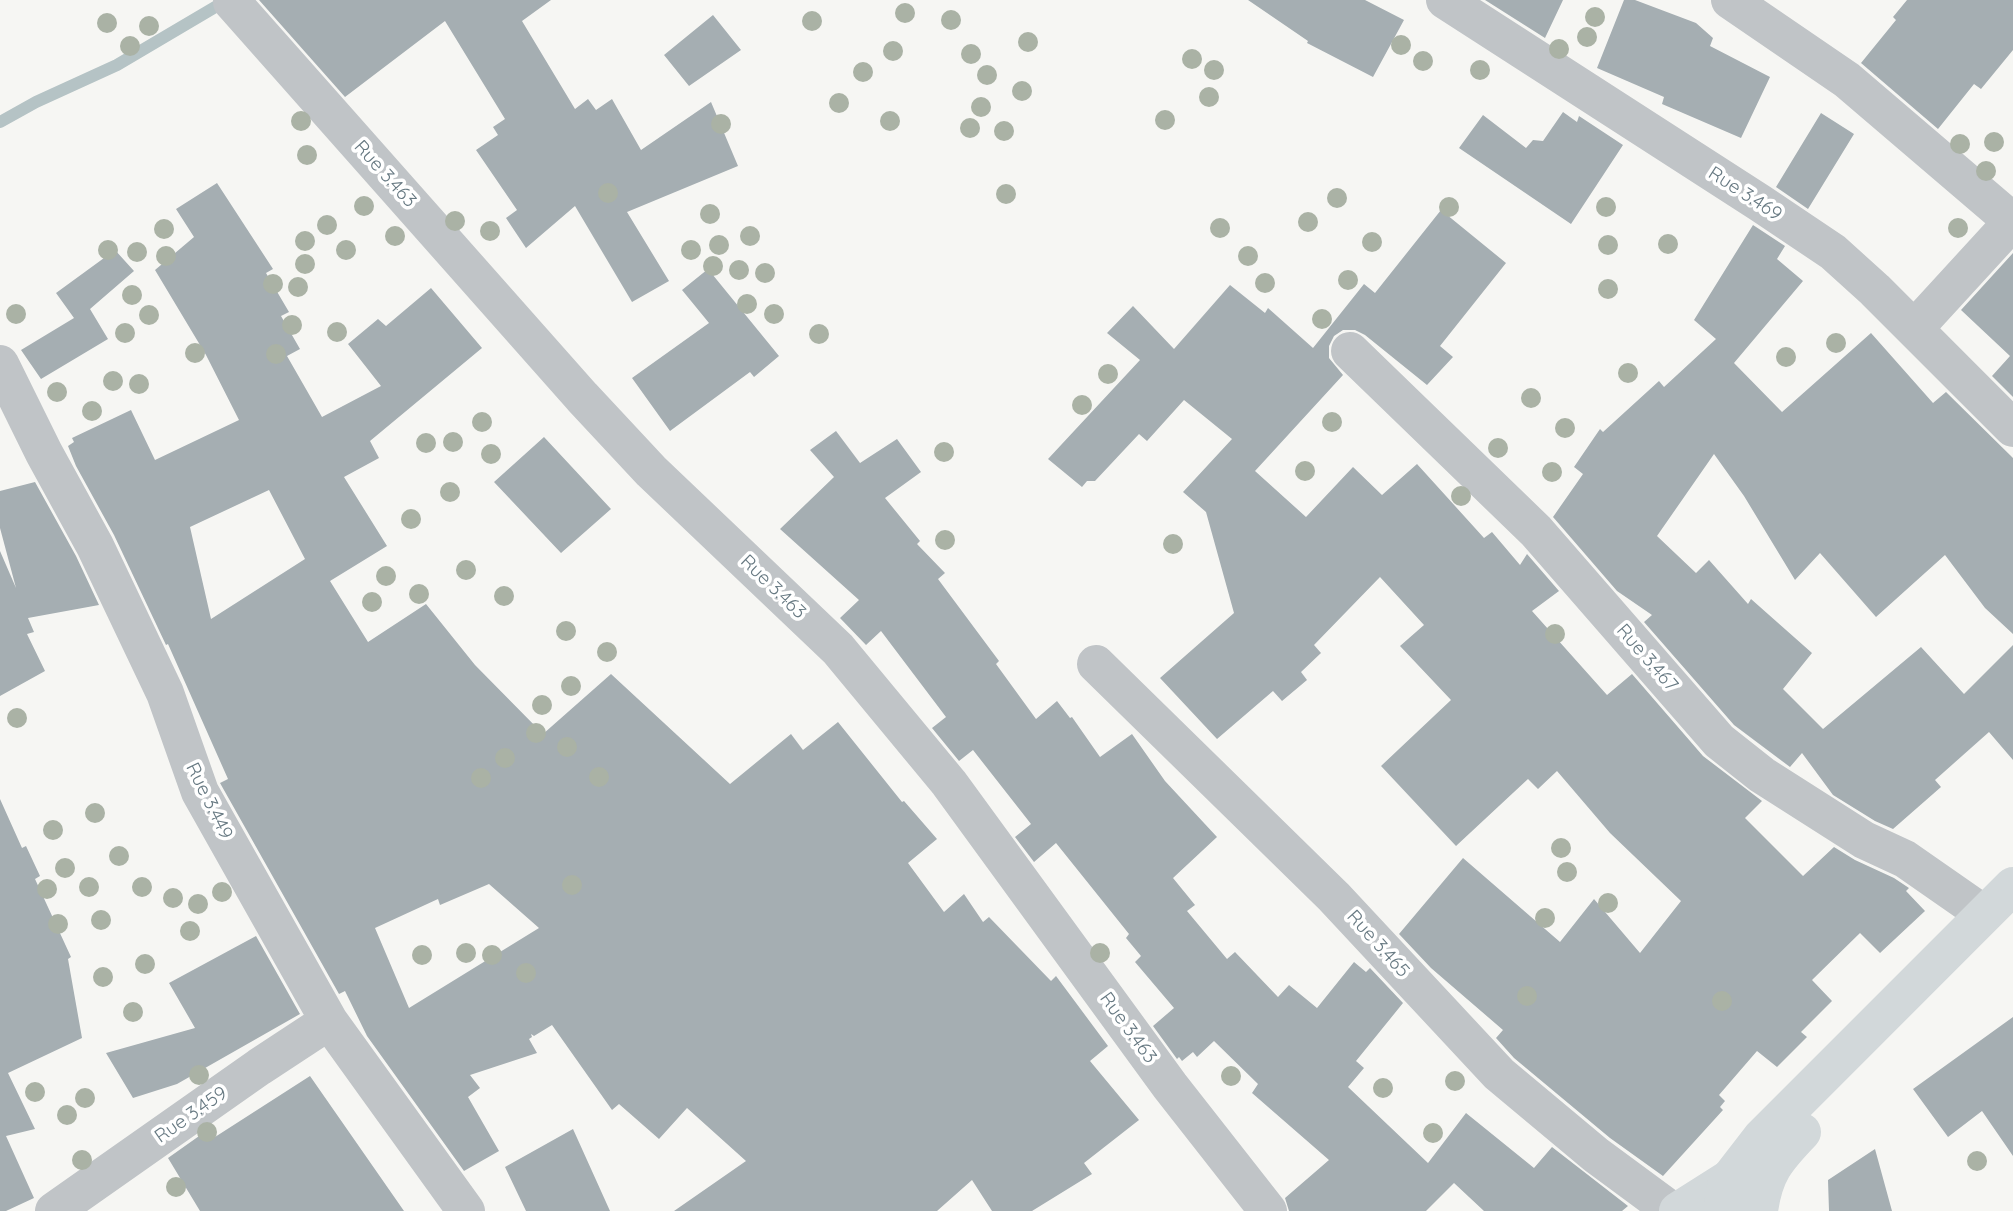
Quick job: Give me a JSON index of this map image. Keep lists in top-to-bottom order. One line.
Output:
{"streets":{"street":["Rue 3.463","Rue 3.469","Rue 3.467","Rue 3.449","Rue 3.465","Rue 3.459"]},"crossings":[["Rue 3.449","Rue 3.459"]]}
